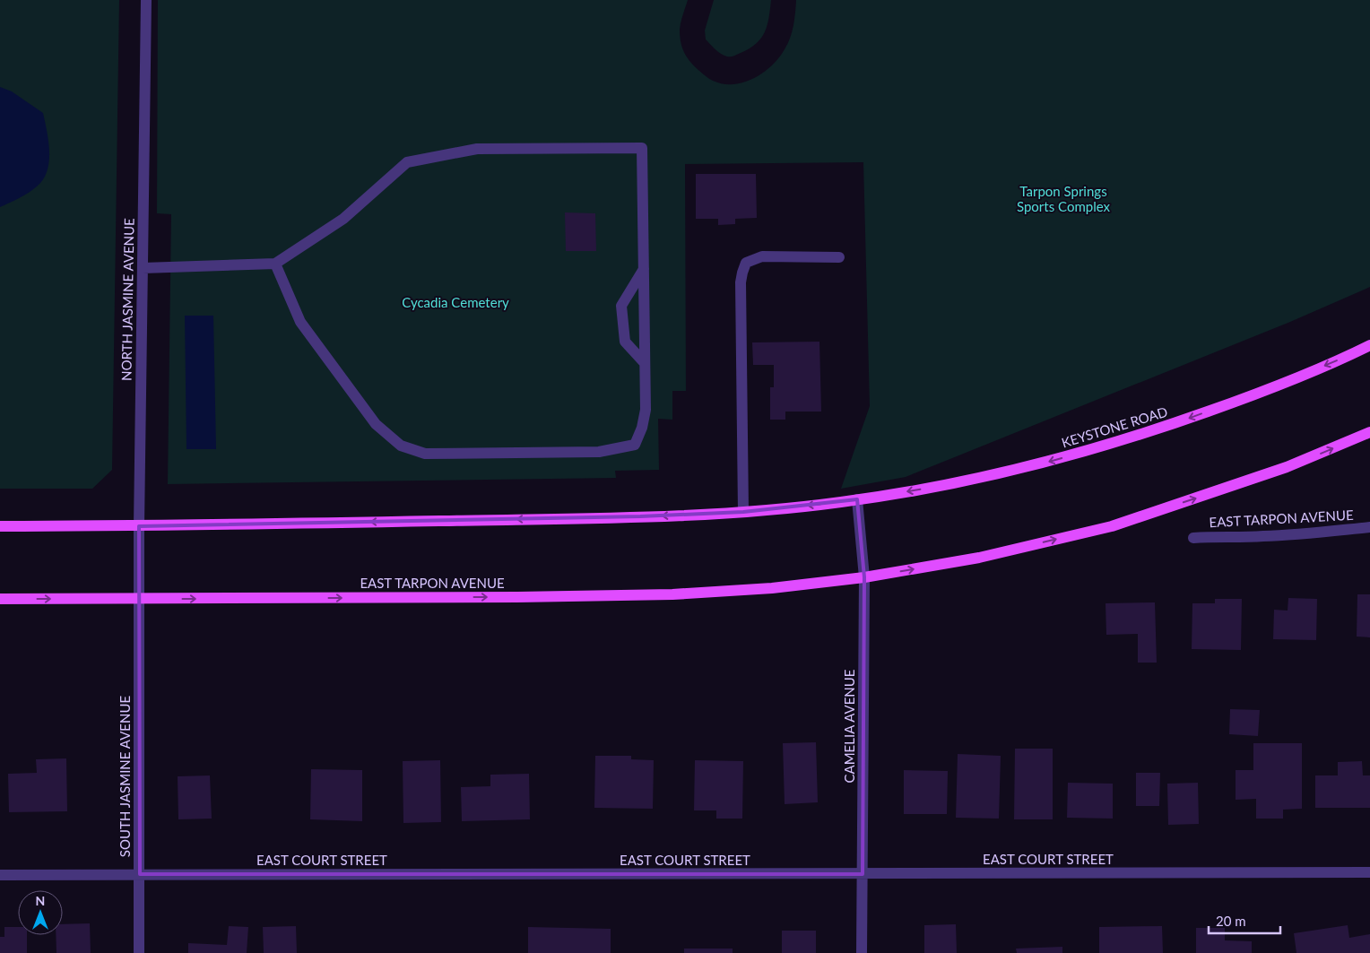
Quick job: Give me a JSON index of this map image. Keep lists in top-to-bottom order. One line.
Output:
{"streets":{"main road":["KEYSTONE ROAD","EAST TARPON AVENUE"],"street":["NORTH JASMINE AVENUE","CAMELIA AVENUE","SOUTH JASMINE AVENUE","EAST COURT STREET"]},"crossings":[["NORTH JASMINE AVENUE","EAST TARPON AVENUE"],["NORTH JASMINE AVENUE","SOUTH JASMINE AVENUE"],["KEYSTONE ROAD","CAMELIA AVENUE"],["EAST TARPON AVENUE","CAMELIA AVENUE"],["EAST TARPON AVENUE","SOUTH JASMINE AVENUE"],["CAMELIA AVENUE","EAST COURT STREET"],["SOUTH JASMINE AVENUE","EAST COURT STREET"]],"parks":["Tarpon Springs Sports Complex","Cycadia Cemetery"],"scale_bar":"20 m","north":"top"}
